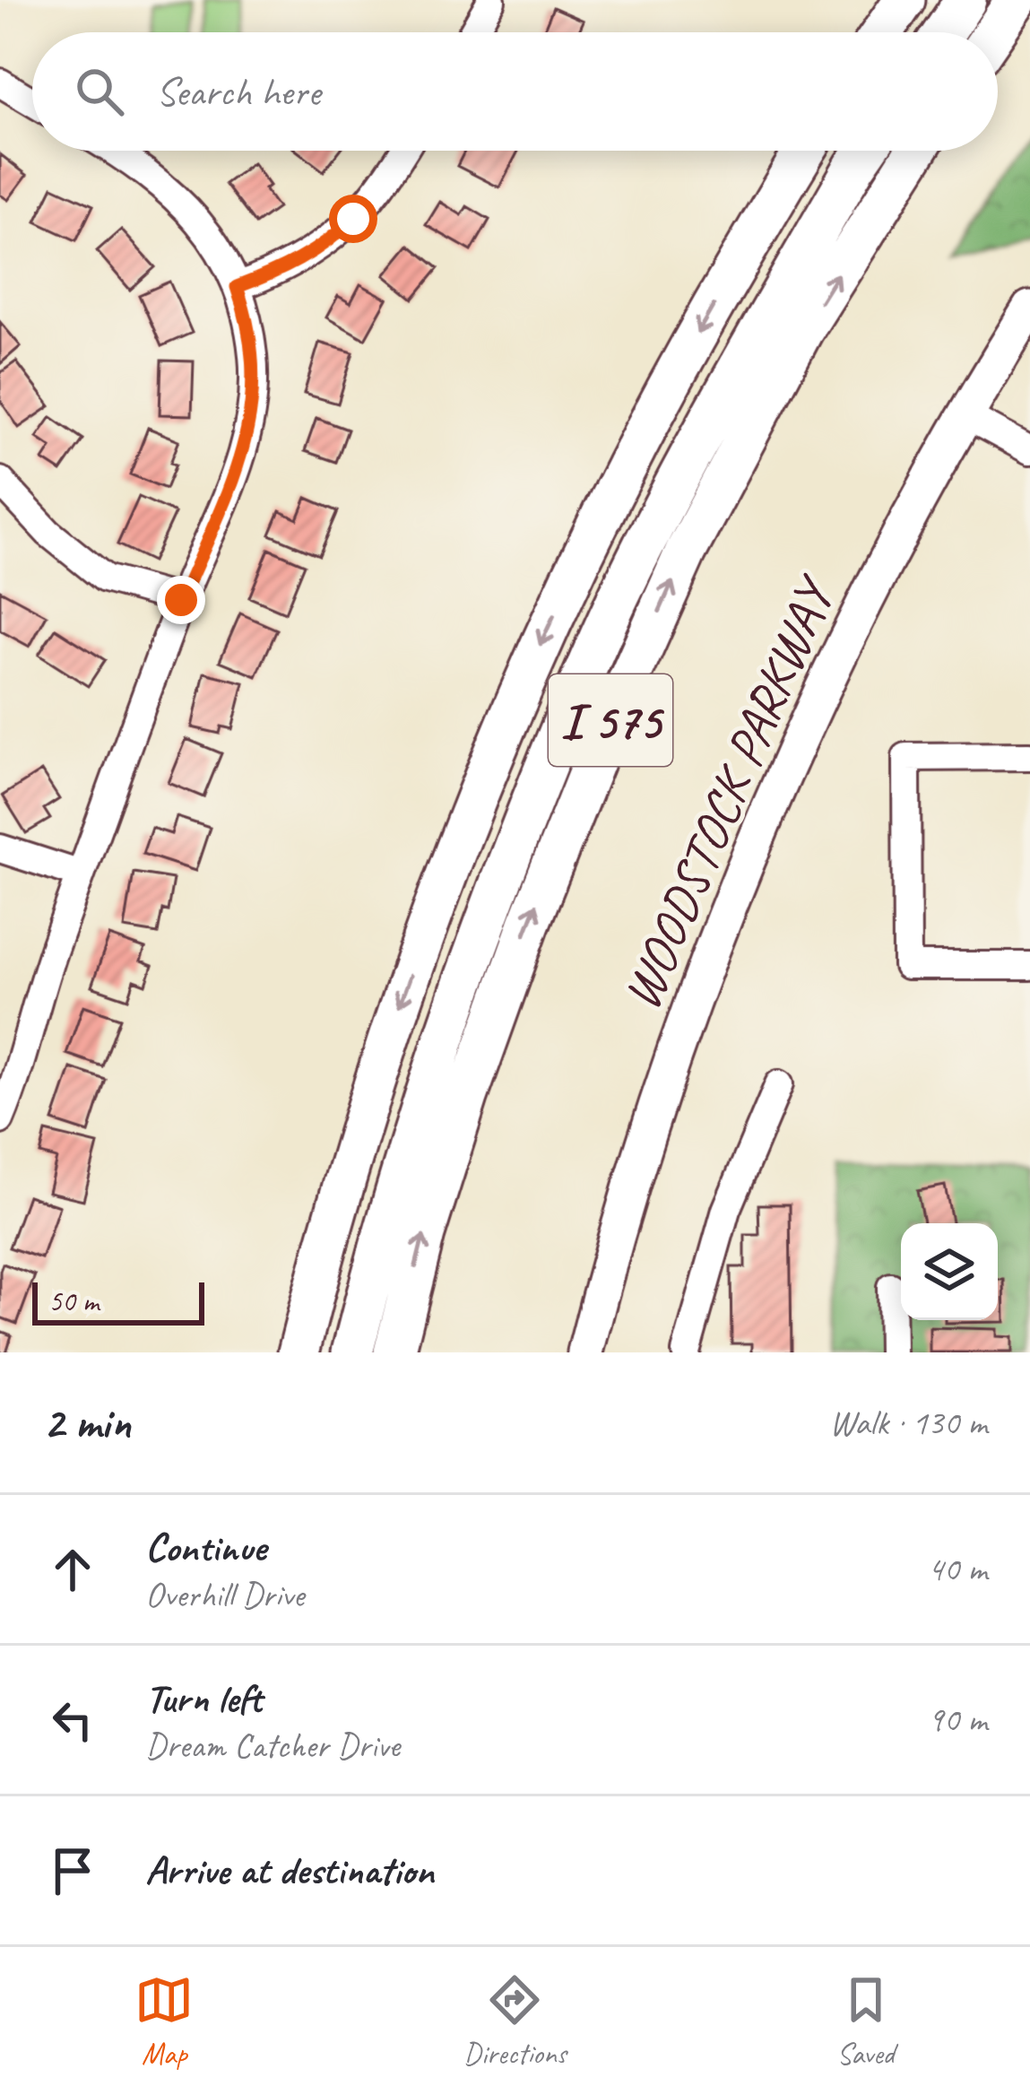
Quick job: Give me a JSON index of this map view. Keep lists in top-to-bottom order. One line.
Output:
{"streets":{"highway":["I 575"],"main road":["WOODSTOCK PARKWAY"]},"scale_bar":"50 m","page":{"search":"Search here","scale":"50 m","heading":["2 min","Walk · 130 m"],"list":[["Continue","Overhill Drive","40 m"],["Turn left","Dream Catcher Drive","90 m"],"Arrive at destination"],"nav":["Map","Directions","Saved"]}}
